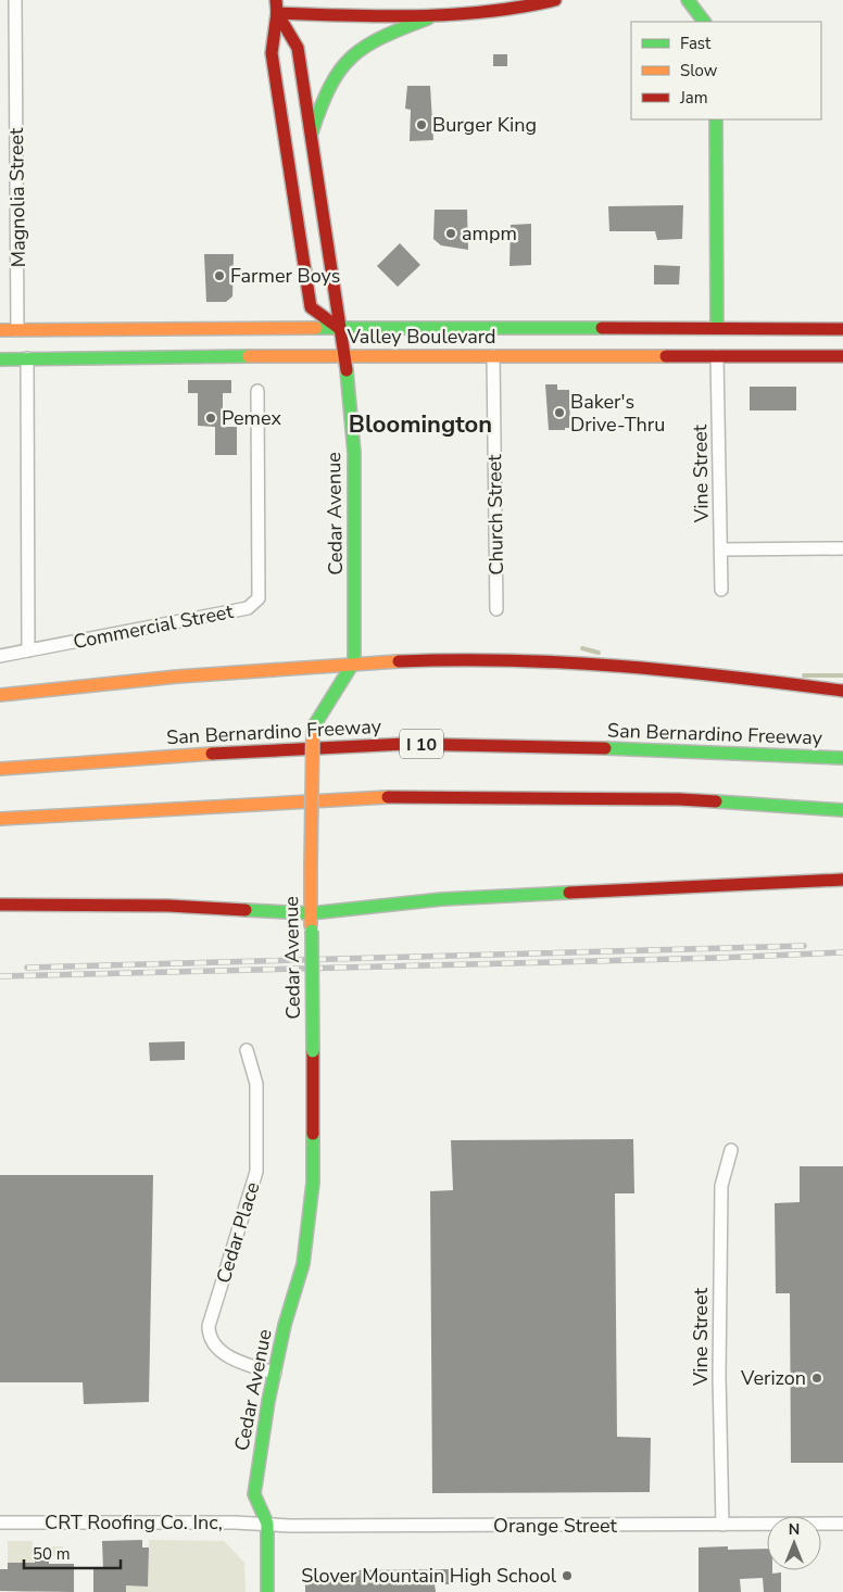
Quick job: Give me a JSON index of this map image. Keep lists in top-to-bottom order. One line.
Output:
{"streets":{"main road":["Valley Boulevard","Cedar Avenue","San Bernardino Freeway","I 10"],"street":["Magnolia Street","Vine Street","Church Street","Commercial Street","Cedar Place","CRT Roofing Co. Inc,","Orange Street"]},"crossings":[["Magnolia Street","Valley Boulevard"],["Valley Boulevard","Vine Street"],["Valley Boulevard","Cedar Avenue"],["Valley Boulevard","Church Street"],["Vine Street","Orange Street"],["Cedar Avenue","Cedar Place"],["Cedar Avenue","CRT Roofing Co. Inc,"],["Cedar Avenue","Orange Street"],["CRT Roofing Co. Inc,","Orange Street"]],"districts":["Bloomington"],"places":["Burger King","ampm","Farmer Boys","Baker's Drive-Thru","Pemex","Verizon","Slover Mountain High School"],"legend":["Fast","Slow","Jam"],"scale_bar":"50 m","north":"top"}
